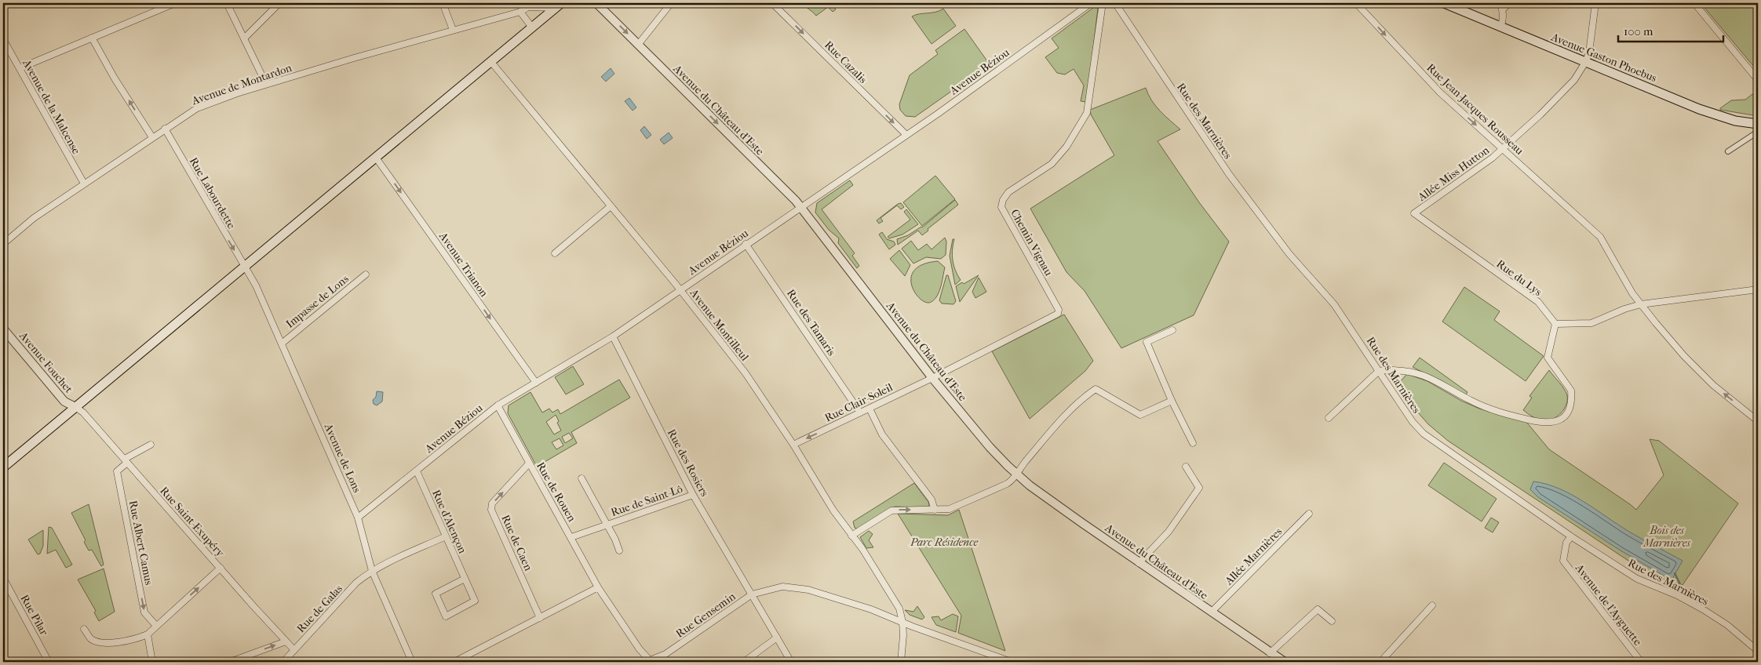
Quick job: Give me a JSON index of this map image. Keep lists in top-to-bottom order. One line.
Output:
{"streets":{"main road":["Avenue Gaston Phoebus"],"street":["Rue Cazalis","Avenue Béziou","Avenue de Montardon","Avenue de la Malcense","Rue Jean-Jacques Rousseau","Avenue du Château d'Este","Rue des Marnières","Allée Miss Hutton","Rue Labourdette","Chemin Vignau","Avenue Trianon","Rue du Lys","Impasse de Lons","Rue des Tamaris","Avenue Montilleul","Avenue Fouchet","Rue Clair-Soleil","Avenue de Lons","Rue des Rosiers","Rue de Rouen","Rue de Saint-Lô","Rue Saint-Exupéry","Rue d'Alençon","Rue Albert Camus","Rue de Caen","Allée Marnières","Avenue de l'Ayguette","Rue de Galas","Rue Pilar","Rue Gensemin"]},"crossings":[["Avenue Gaston Phoebus","Allée Miss Hutton"],["Rue Cazalis","Avenue Béziou"],["Avenue Béziou","Avenue du Château d'Este"],["Avenue Béziou","Avenue Trianon"],["Avenue Béziou","Rue des Tamaris"],["Avenue Béziou","Avenue Montilleul"],["Avenue Béziou","Avenue de Lons"],["Avenue Béziou","Rue des Rosiers"],["Avenue Béziou","Rue de Rouen"],["Avenue Béziou","Rue d'Alençon"],["Avenue de Montardon","Avenue de la Malcense"],["Avenue de Montardon","Rue Labourdette"],["Rue Jean-Jacques Rousseau","Allée Miss Hutton"],["Avenue du Château d'Este","Chemin Vignau"],["Avenue du Château d'Este","Rue Clair-Soleil"],["Avenue du Château d'Este","Allée Marnières"],["Rue des Marnières","Avenue de l'Ayguette"],["Allée Miss Hutton","Rue du Lys"],["Rue Labourdette","Avenue de Lons"],["Chemin Vignau","Rue Clair-Soleil"],["Impasse de Lons","Avenue de Lons"],["Rue des Tamaris","Rue Clair-Soleil"],["Avenue Montilleul","Rue Clair-Soleil"],["Avenue Montilleul","Rue Gensemin"],["Avenue Fouchet","Rue Saint-Exupéry"],["Avenue de Lons","Rue de Galas"],["Rue des Rosiers","Rue de Saint-Lô"],["Rue des Rosiers","Rue Gensemin"],["Rue de Rouen","Rue de Saint-Lô"],["Rue de Rouen","Rue de Caen"],["Rue de Rouen","Rue Gensemin"],["Rue Saint-Exupéry","Rue Albert Camus"],["Rue Saint-Exupéry","Rue de Galas"],["Rue d'Alençon","Rue de Galas"]],"one_way":["Rue Cazalis","Rue Labourdette","Avenue Trianon","Rue Clair-Soleil","Rue Albert Camus","Rue de Caen"],"parks":["Bois des Marnières","Parc Résidence"],"scale_bar":"100 m"}
